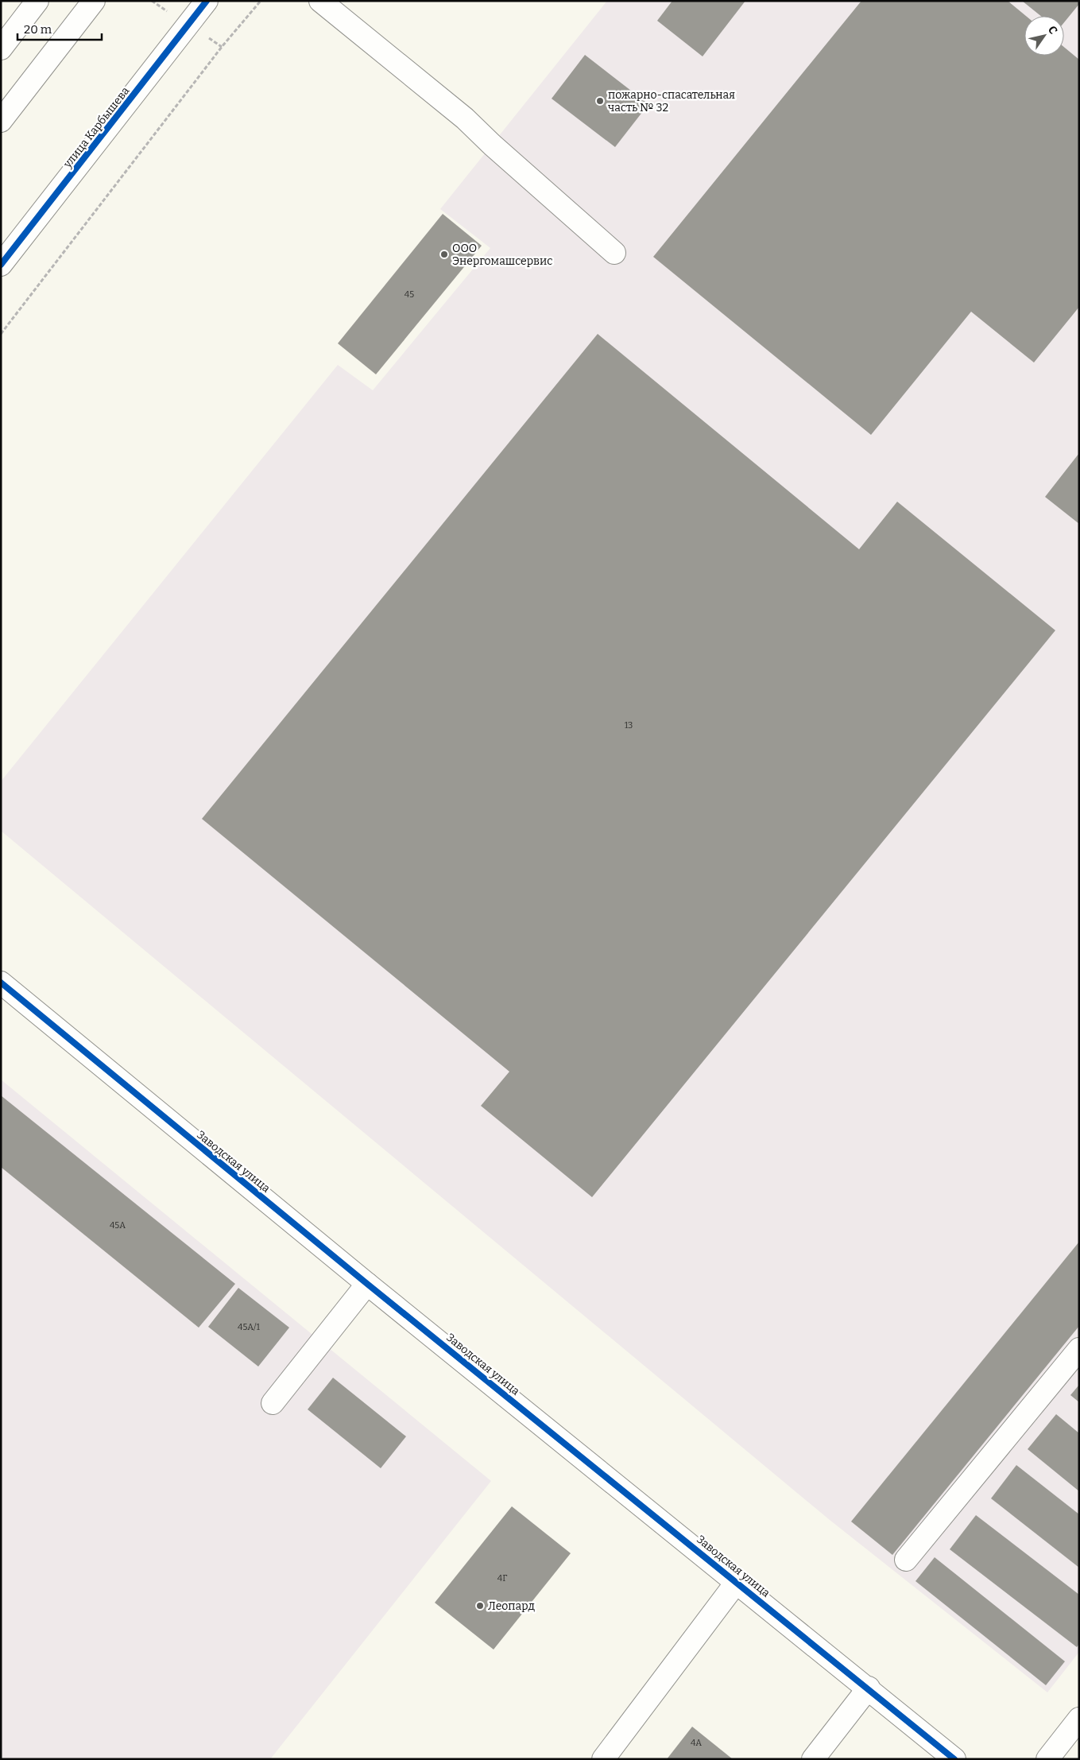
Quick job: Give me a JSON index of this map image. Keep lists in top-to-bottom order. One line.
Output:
{"streets":{"street":["улица Карбышева","Заводская улица"]},"places":["пожарно-спасательная часть № 32","ООО Энергомашсервис","Леопард"],"house_numbers":["45","13","45А","45А/1","4Г","4А"],"scale_bar":"20 m","north":"top right"}
